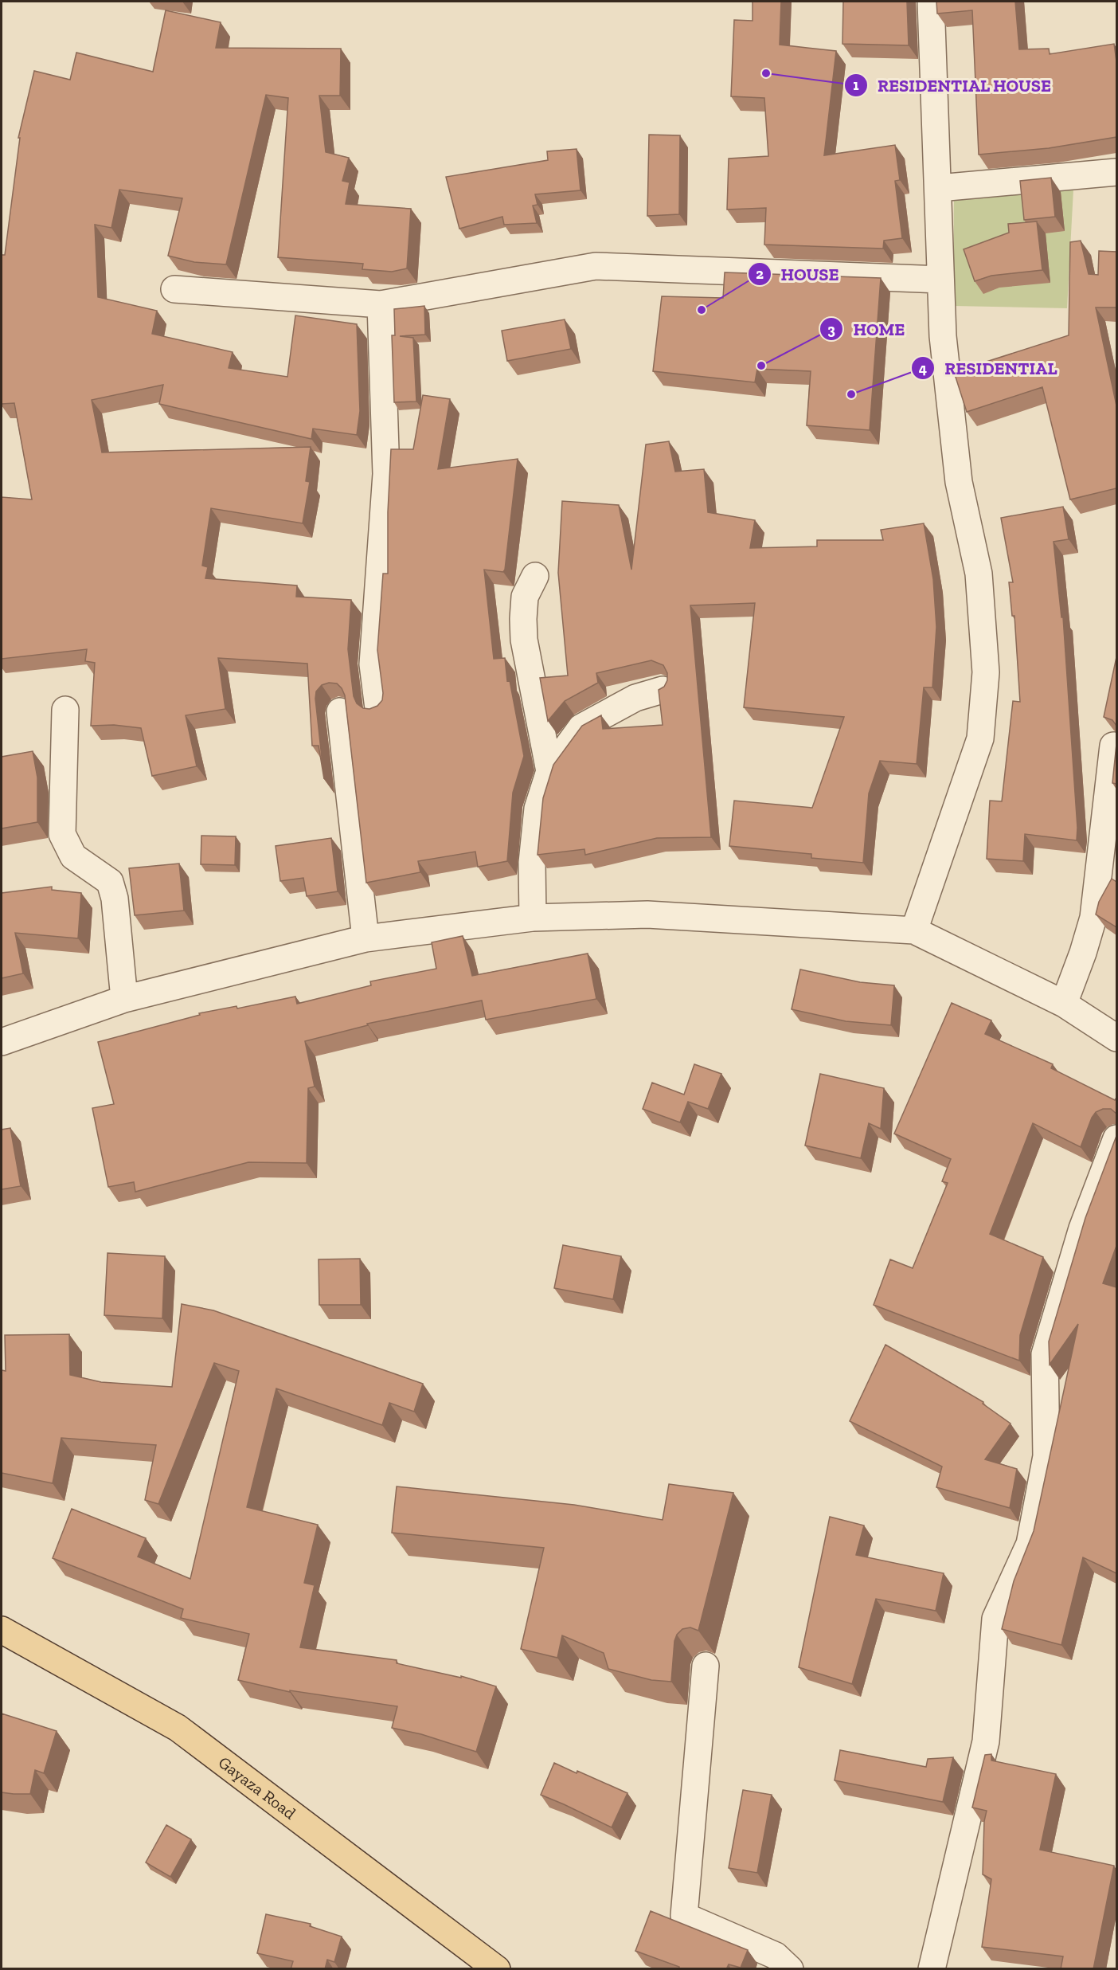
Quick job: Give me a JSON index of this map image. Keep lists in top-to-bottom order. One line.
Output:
{"streets":{"main road":["Gayaza Road"]},"places":["RESIDENTIAL HOUSE","HOUSE","HOME","RESIDENTIAL"]}
